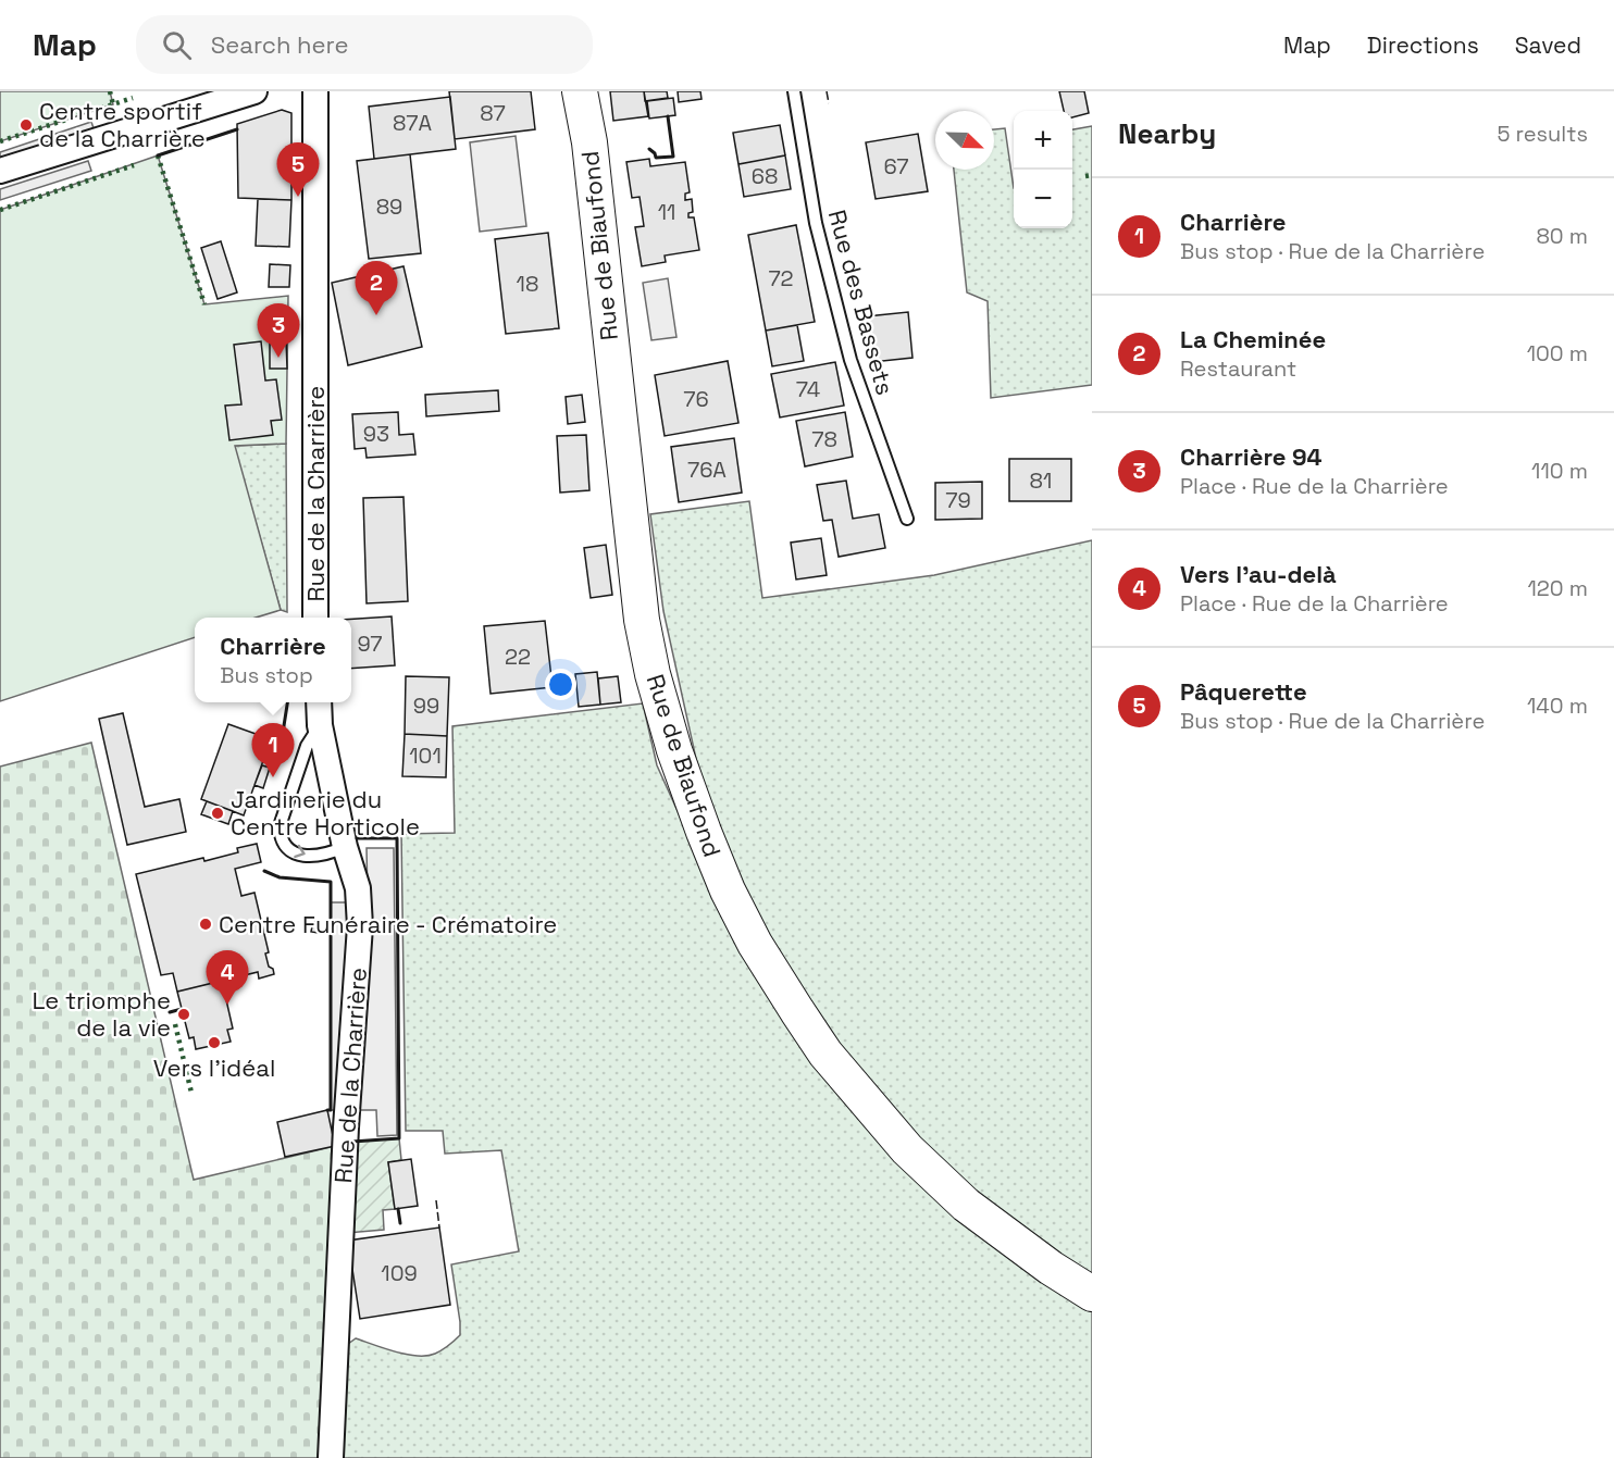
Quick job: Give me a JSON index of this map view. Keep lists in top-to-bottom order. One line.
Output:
{"streets":{"main road":["Rue de Biaufond"],"street":["Rue de la Charrière"],"lane":["Rue des Bassets"]},"places":["Centre sportif de la Charrière","Jardinerie du Centre Horticole","Centre Funéraire - Crématoire","Le triomphe de la vie","Vers l'idéal"],"house_numbers":["87","87A","67","68","89","11","72","18","74","76","93","78","76A","81","79","97","22","99","101","109"],"north":"bottom right","page":{"header":"Map","search":"Search here","nav":["Map","Directions","Saved"],"heading":["Nearby","5 results"],"map_buttons":["+","−"],"pins":["5","2","3","1","4"],"list":[{"mark":"1","name":"Charrière","note":"Bus stop · Rue de la Charrière","value":"80 m"},{"mark":"2","name":"La Cheminée","note":"Restaurant","value":"100 m"},{"mark":"3","name":"Charrière 94","note":"Place · Rue de la Charrière","value":"110 m"},{"mark":"4","name":"Vers l'au-delà","note":"Place · Rue de la Charrière","value":"120 m"},{"mark":"5","name":"Pâquerette","note":"Bus stop · Rue de la Charrière","value":"140 m"}],"popup":["Charrière","Bus stop"]}}
